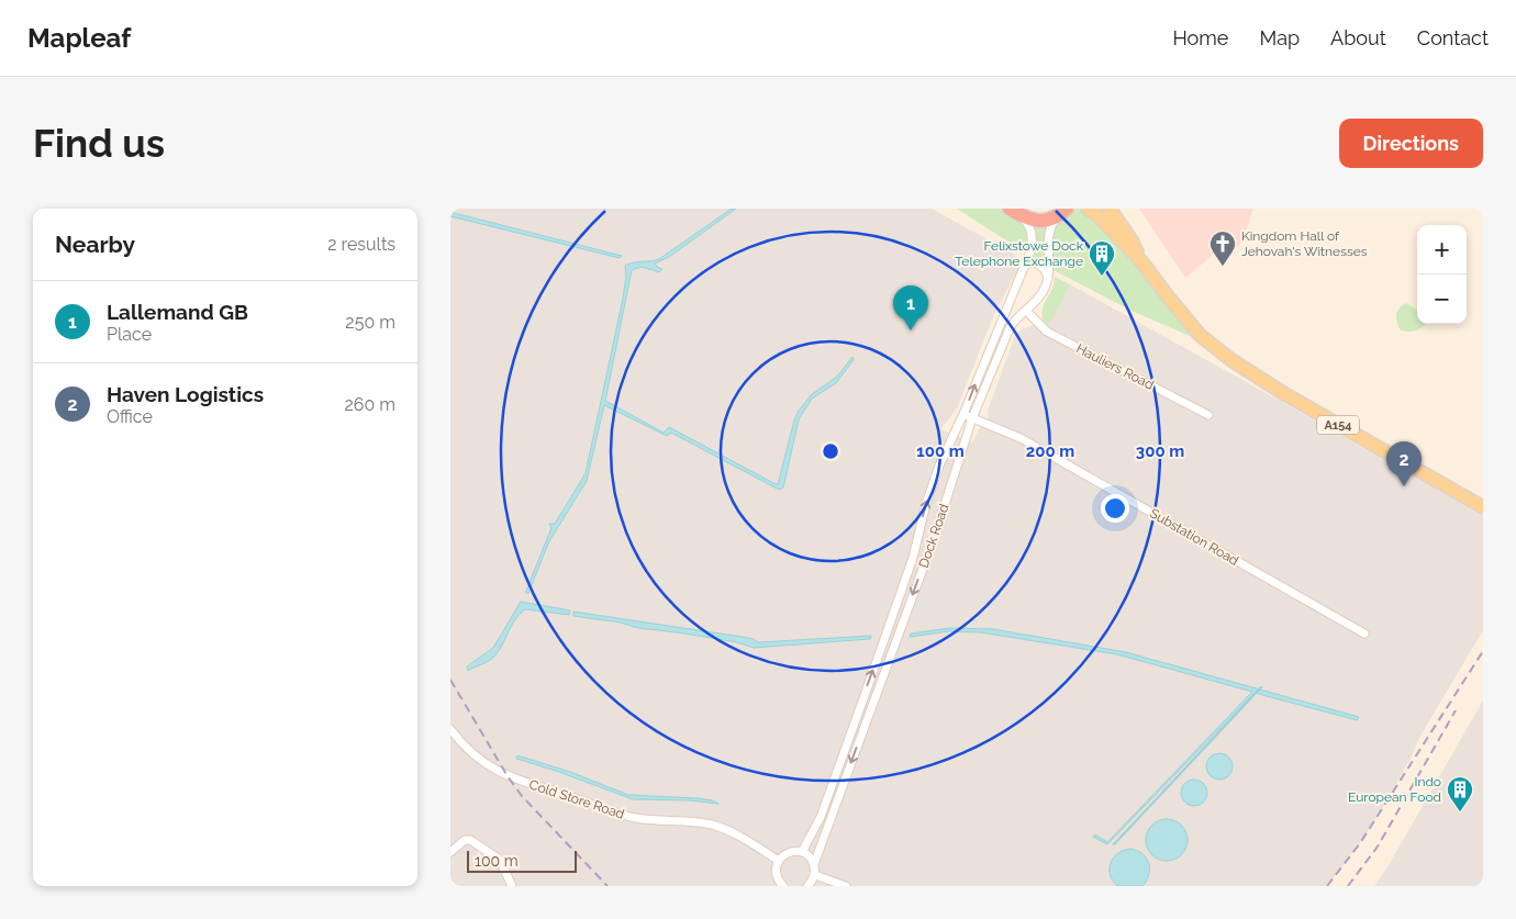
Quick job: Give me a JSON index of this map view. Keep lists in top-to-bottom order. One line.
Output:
{"streets":{"main road":["A154"],"street":["Hauliers Road","Dock Road","Substation Road","Cold Store Road"]},"crossings":[["Hauliers Road","Dock Road"],["Dock Road","Substation Road"]],"places":{"church":["Kingdom Hall of Jehovah's Witnesses"],"building":["Felixstowe Dock Telephone Exchange","Indo European Food"]},"scale_bar":"100 m","page":{"header":"Mapleaf","nav":["Home","Map","About","Contact"],"buttons":"Directions","title":"Find us","heading":["Nearby","2 results"],"map_buttons":["+","−"],"list":[{"mark":"1","name":"Lallemand GB","note":"Place","value":"250 m"},{"mark":"2","name":"Haven Logistics","note":"Office","value":"260 m"}],"pins":["1","2"],"scale":"100 m"},"rings":["100 m","200 m","300 m"]}
